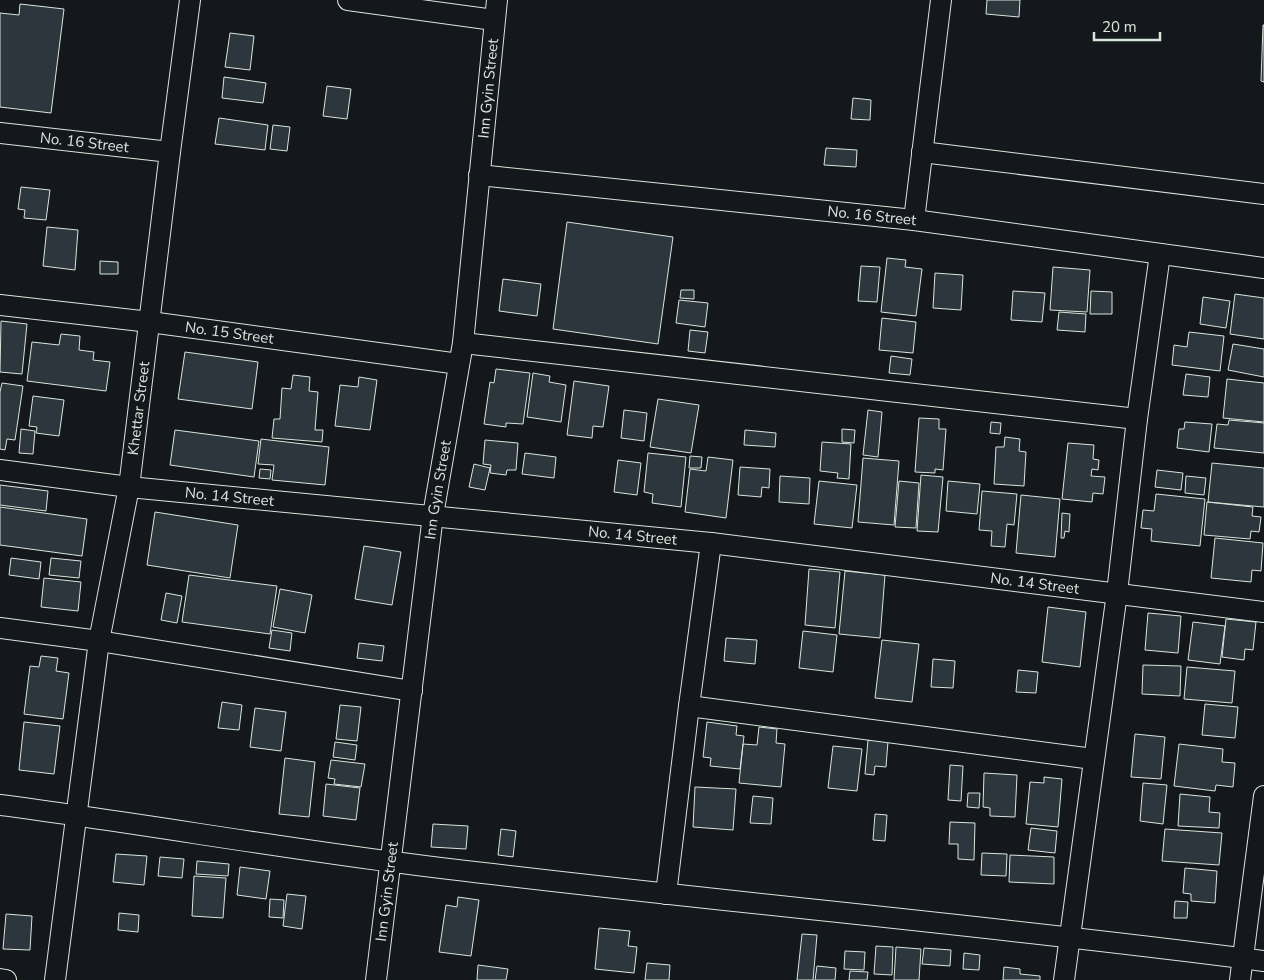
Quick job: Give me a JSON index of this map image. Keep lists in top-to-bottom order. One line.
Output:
{"streets":{"street":["Inn Gyin Street","No. 16 Street","No. 15 Street","Khettar Street","No. 14 Street"]},"crossings":[["Inn Gyin Street","No. 16 Street"],["Inn Gyin Street","No. 15 Street"],["Inn Gyin Street","No. 14 Street"],["No. 16 Street","Khettar Street"],["No. 15 Street","Khettar Street"],["Khettar Street","No. 14 Street"]],"scale_bar":"20 m"}
